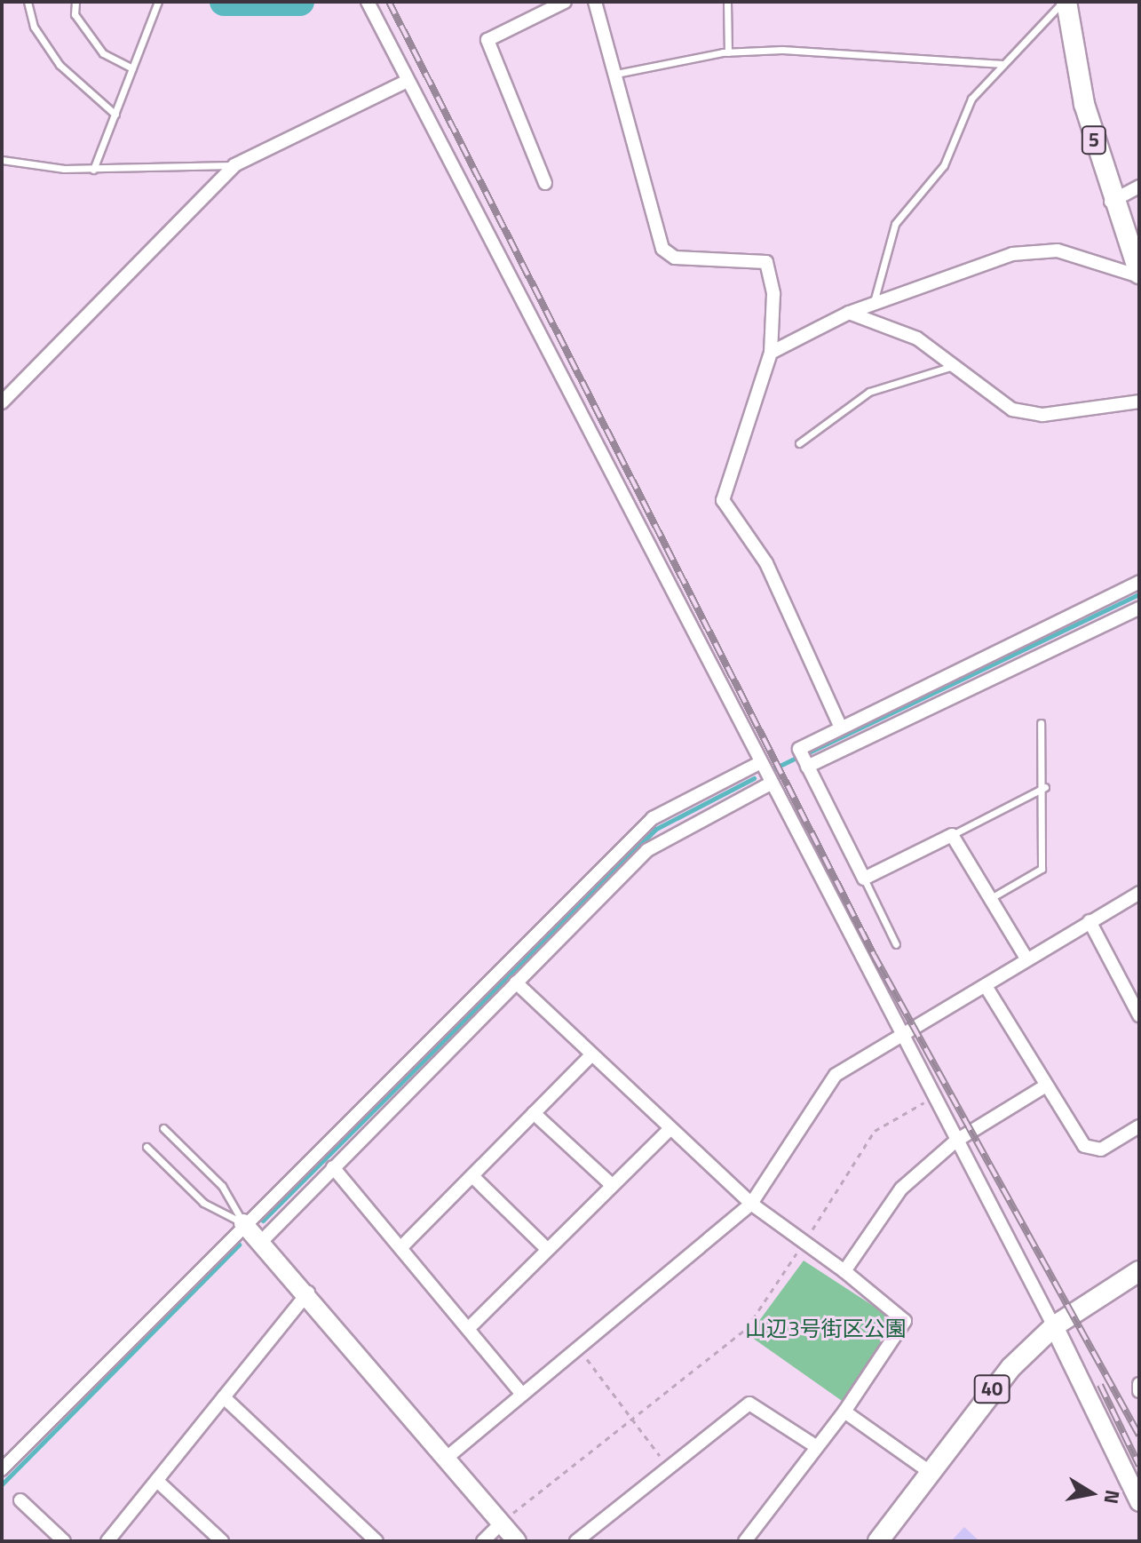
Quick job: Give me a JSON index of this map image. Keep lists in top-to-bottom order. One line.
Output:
{"streets":{"main road":["5","40"]},"parks":["山辺3号街区公園"],"north":"right"}
